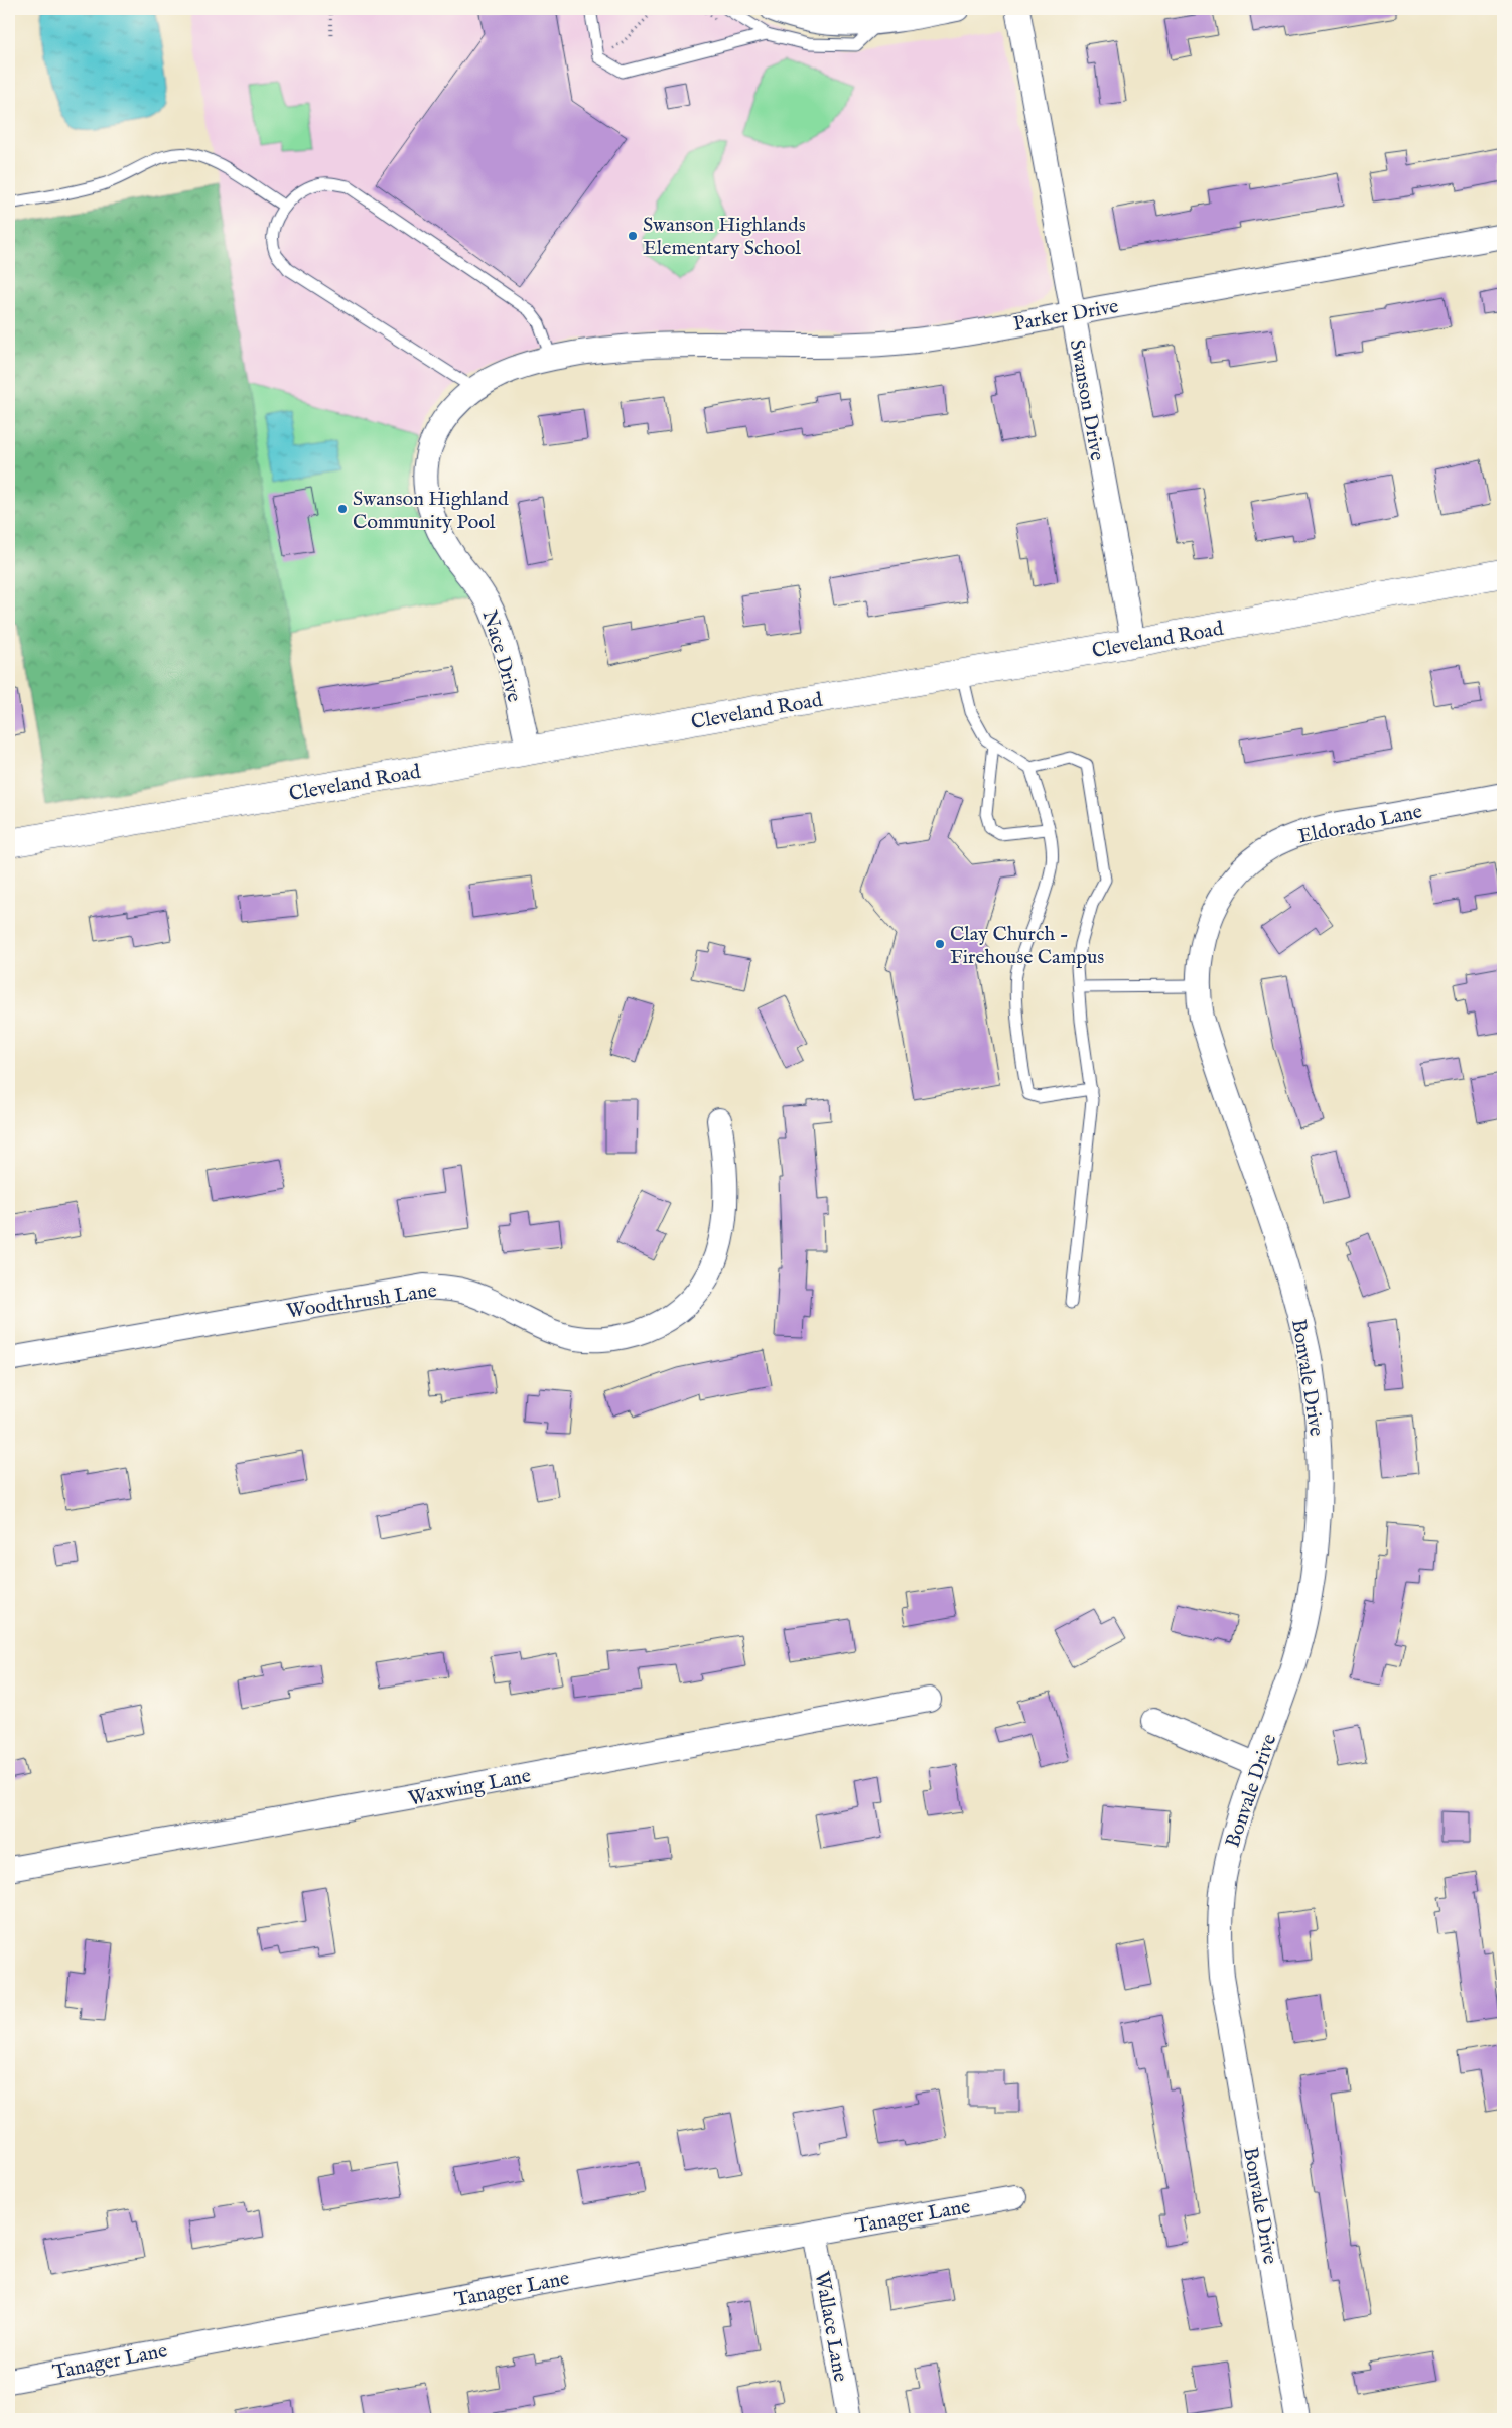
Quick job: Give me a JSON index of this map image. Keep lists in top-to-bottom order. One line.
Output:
{"streets":{"main road":["Cleveland Road"],"street":["Parker Drive","Swanson Drive","Nace Drive","Eldorado Lane","Woodthrush Lane","Bonvale Drive","Waxwing Lane","Tanager Lane","Wallace Lane"]},"crossings":[["Parker Drive","Swanson Drive"],["Parker Drive","Nace Drive"],["Swanson Drive","Cleveland Road"],["Cleveland Road","Nace Drive"],["Eldorado Lane","Bonvale Drive"],["Tanager Lane","Wallace Lane"]],"places":["Swanson Highlands Elementary School","Swanson Highland Community Pool","Clay Church - Firehouse Campus"]}
